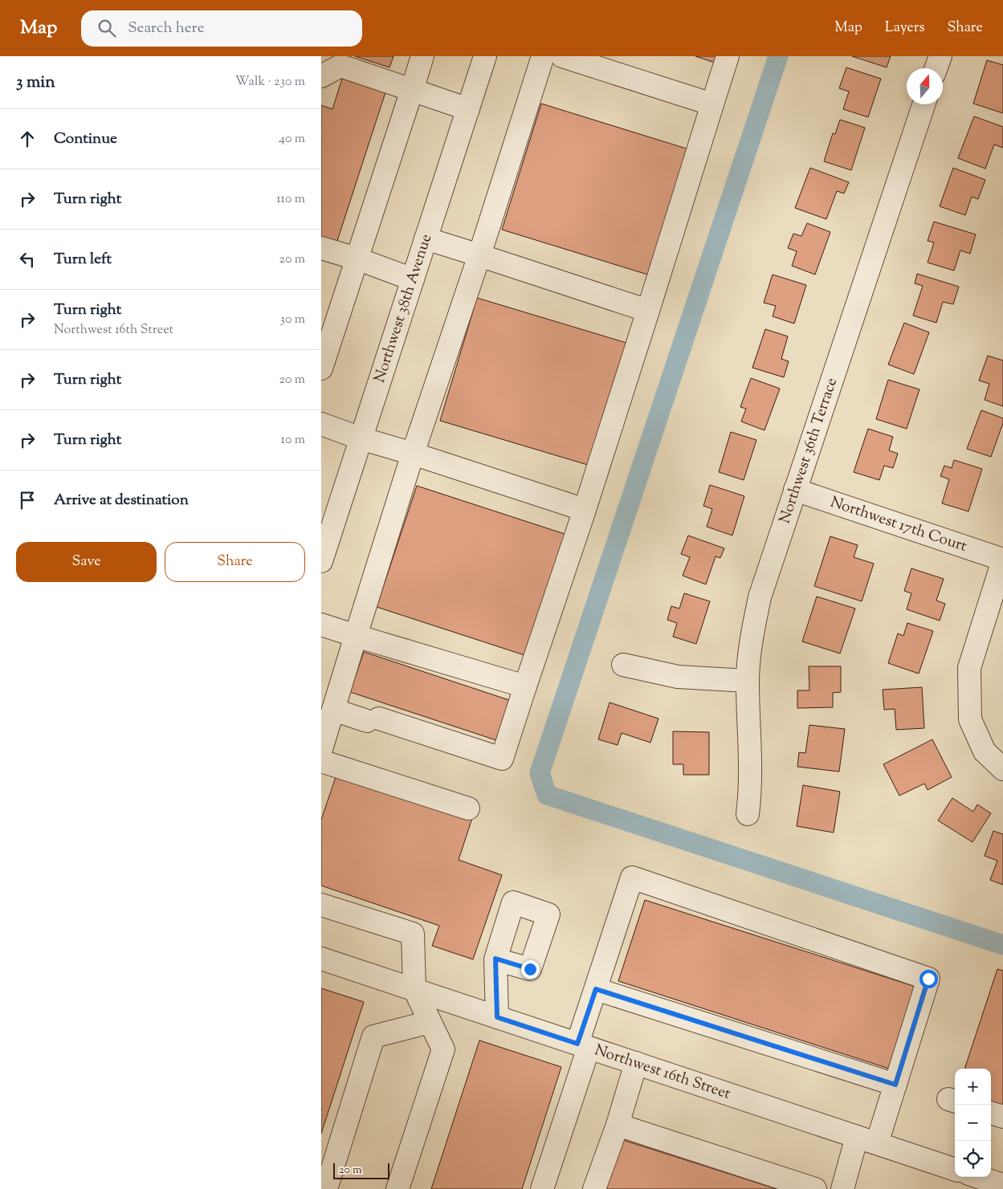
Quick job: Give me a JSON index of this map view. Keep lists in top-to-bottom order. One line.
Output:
{"streets":{"street":["Northwest 38th Avenue","Northwest 36th Terrace","Northwest 17th Court","Northwest 16th Street"]},"crossings":[["Northwest 36th Terrace","Northwest 17th Court"]],"scale_bar":"20 m","north":"top","page":{"header":"Map","search":"Search here","nav":["Map","Layers","Share"],"heading":["3 min","Walk · 230 m"],"list":[["Continue","40 m"],["Turn right","110 m"],["Turn left","20 m"],["Turn right","Northwest 16th Street","30 m"],["Turn right","20 m"],["Turn right","10 m"],"Arrive at destination"],"buttons":["Save","Share"],"map_buttons":["+","−"],"scale":"20 m"}}
